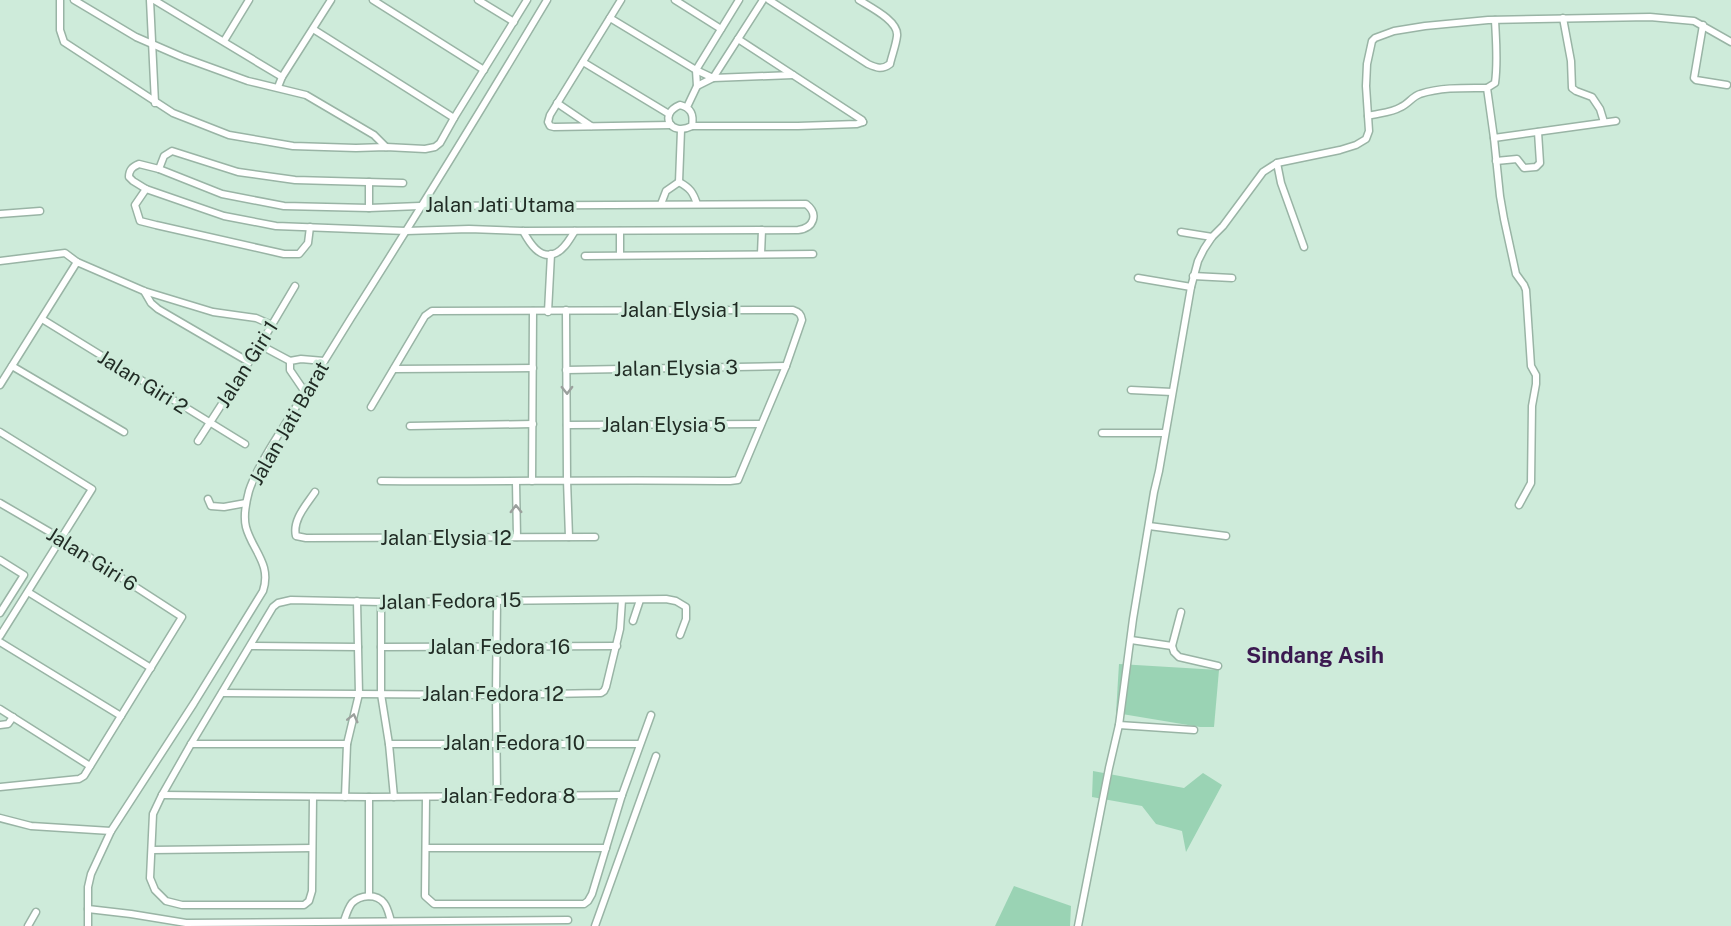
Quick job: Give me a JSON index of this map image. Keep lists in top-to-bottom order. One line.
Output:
{"streets":{"street":["Jalan Jati Utama","Jalan Elysia 1","Jalan Giri 1","Jalan Elysia 3","Jalan Giri 2","Jalan Jati Barat","Jalan Elysia 5","Jalan Elysia 12","Jalan Giri 6","Jalan Fedora 15","Jalan Fedora 16","Jalan Fedora 12","Jalan Fedora 10","Jalan Fedora 8"]},"crossings":[["Jalan Jati Utama","Jalan Jati Barat"],["Jalan Elysia 1","Jalan Elysia 3"],["Jalan Giri 1","Jalan Giri 2"],["Jalan Fedora 16","Jalan Fedora 12"]],"districts":["Sindang Asih"]}
